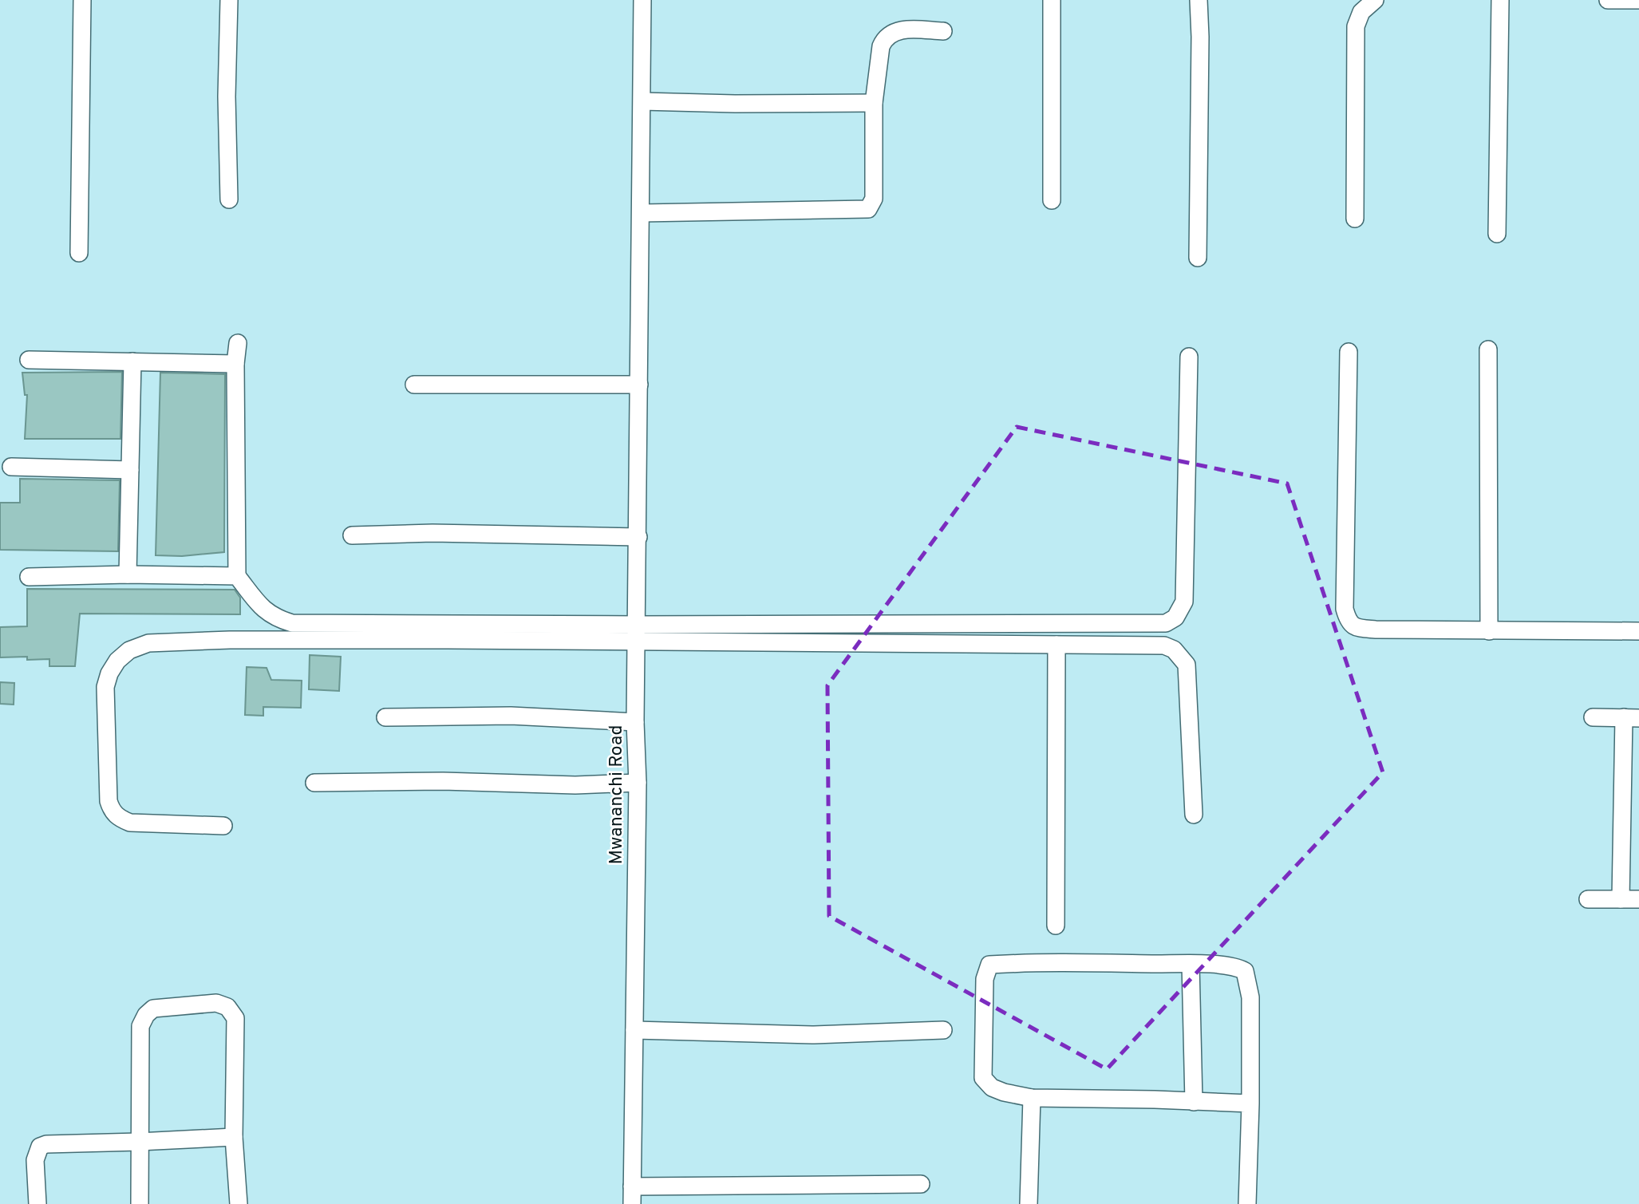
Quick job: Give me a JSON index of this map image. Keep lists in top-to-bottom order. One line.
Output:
{"streets":{"street":["Mwananchi Road"]}}
